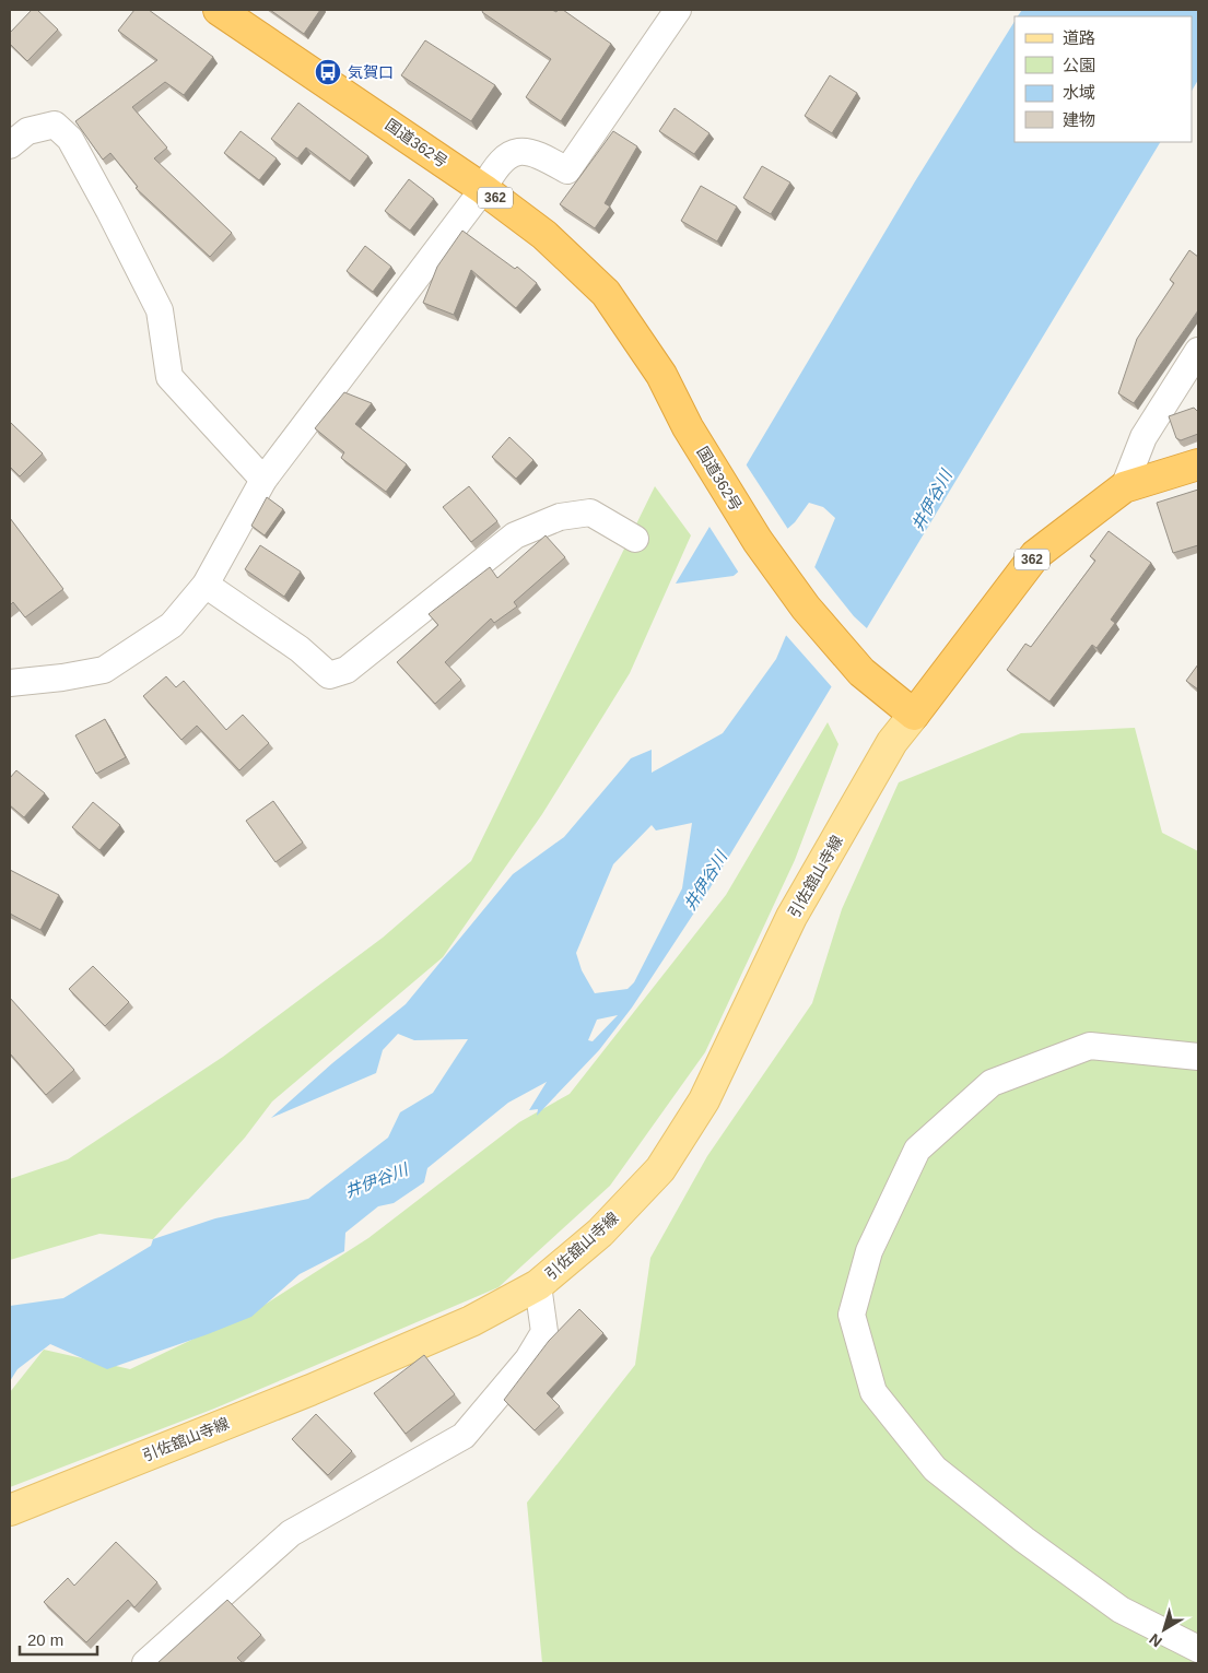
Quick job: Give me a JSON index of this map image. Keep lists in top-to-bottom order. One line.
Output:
{"streets":{"highway":["国道362号","362"],"main road":["引佐舘山寺線"]},"crossings":[["国道362号","362"],["国道362号","引佐舘山寺線"],["362","引佐舘山寺線"]],"water":["井伊谷川"],"places":{"bus stop":["気賀口"]},"legend":["道路","公園","水域","建物"],"scale_bar":"20 m","north":"bottom left"}
